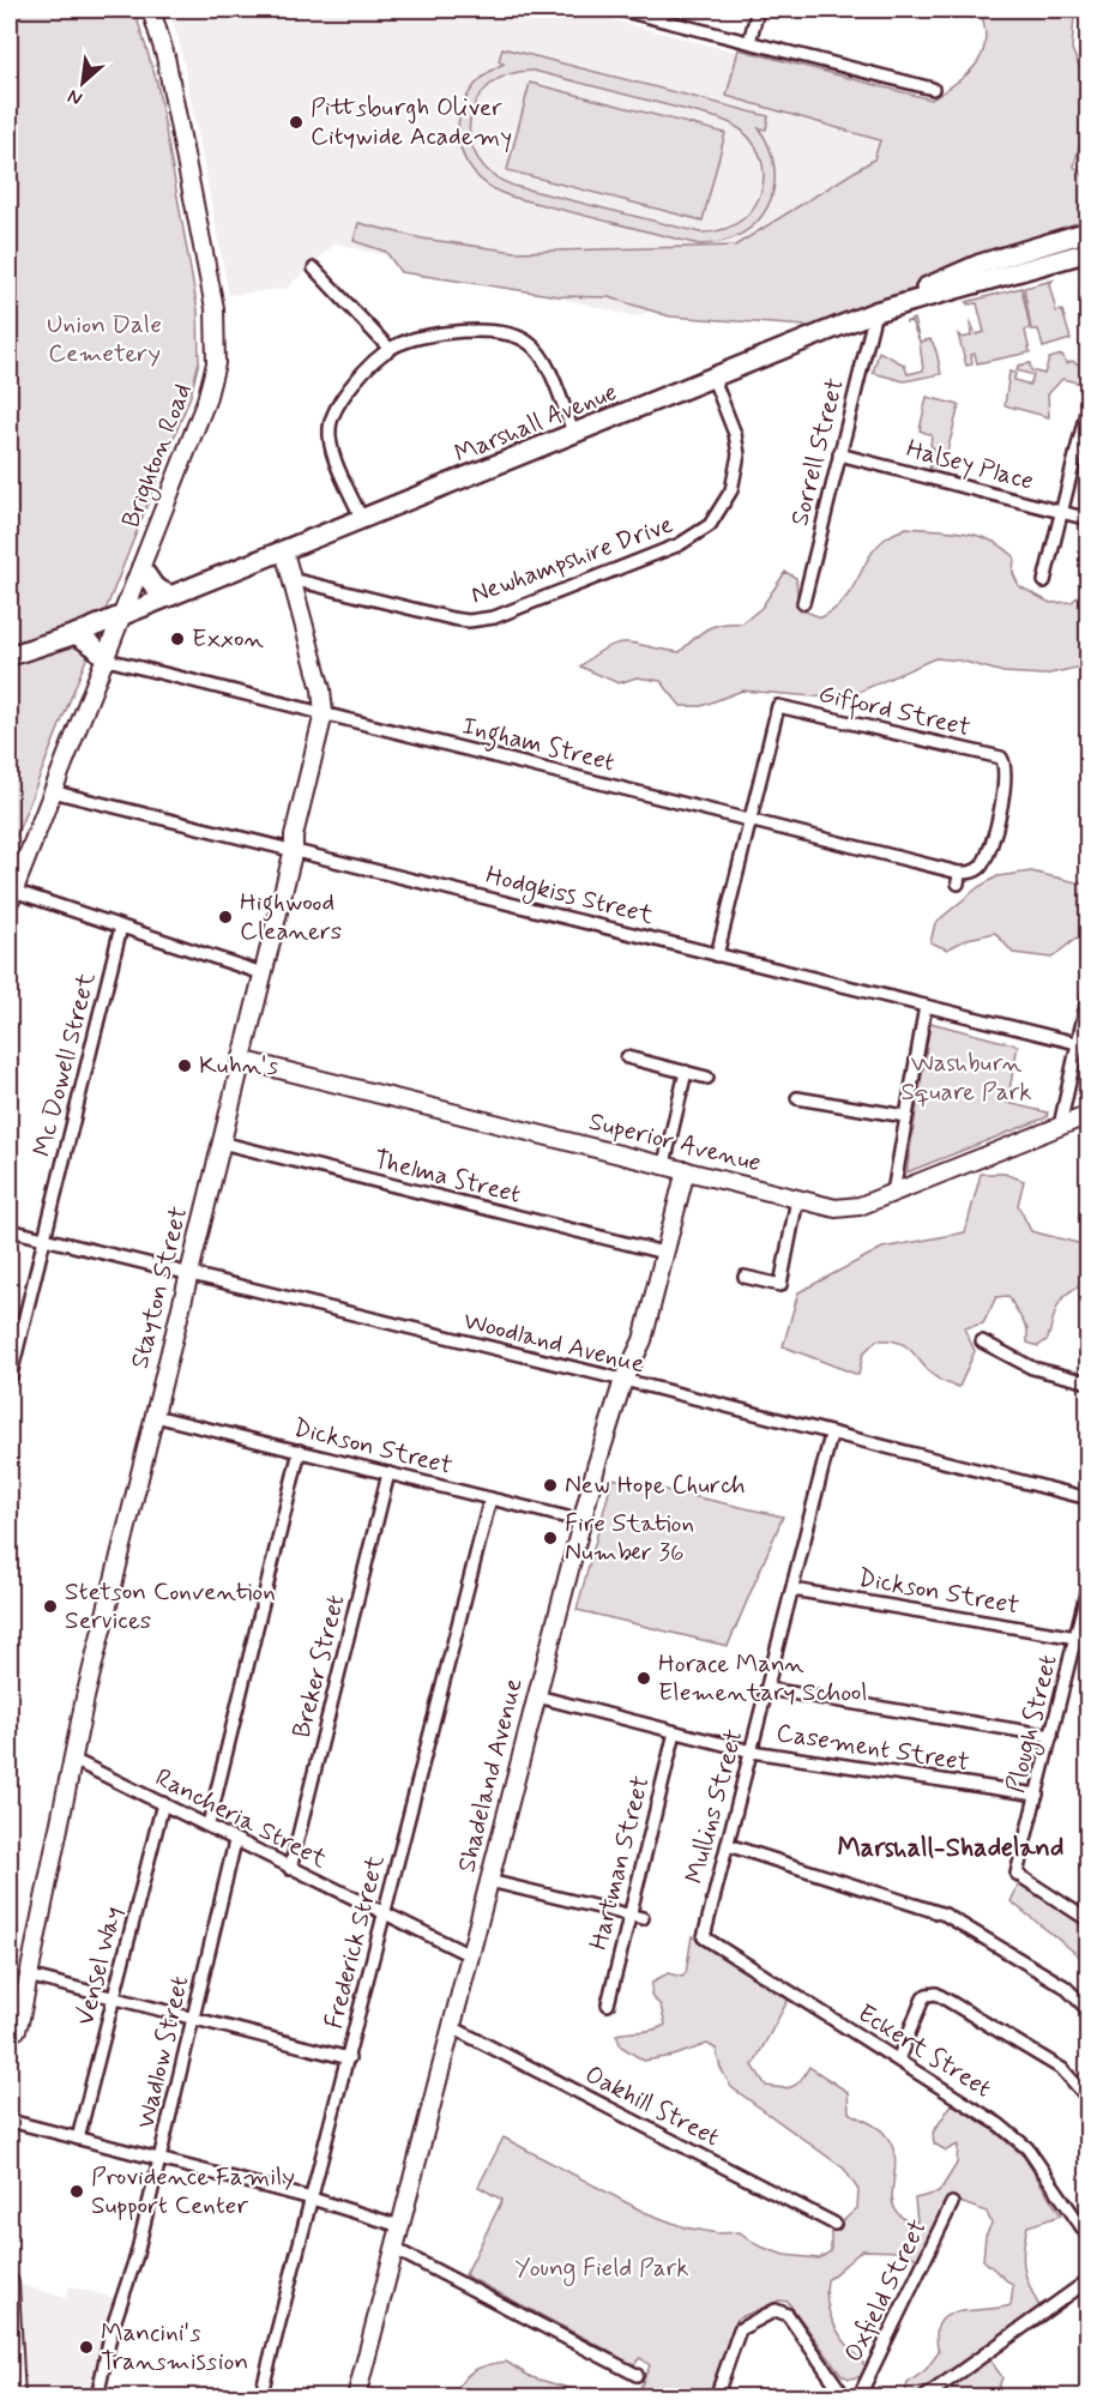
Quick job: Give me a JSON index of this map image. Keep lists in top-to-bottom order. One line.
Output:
{"streets":{"main road":["Marshall Avenue"],"street":["Sorrell Street","Brighton Road","Halsey Place","Newhampshire Drive","Gifford Street","Ingham Street","Hodgkiss Street","Mc Dowell Street","Superior Avenue","Thelma Street","Stayton Street","Woodland Avenue","Dickson Street","Breker Street","Plough Street","Casement Street","Shadeland Avenue","Mullins Street","Rancheria Street","Hartman Street","Frederick Street","Vensel Way","Eckert Street","Wadlow Street","Oakhill Street","Oxfield Street"]},"crossings":[["Marshall Avenue","Sorrell Street"],["Marshall Avenue","Brighton Road"],["Marshall Avenue","Newhampshire Drive"],["Marshall Avenue","Stayton Street"],["Sorrell Street","Halsey Place"],["Brighton Road","Ingham Street"],["Brighton Road","Hodgkiss Street"],["Newhampshire Drive","Stayton Street"],["Gifford Street","Ingham Street"],["Ingham Street","Stayton Street"],["Hodgkiss Street","Stayton Street"],["Mc Dowell Street","Woodland Avenue"],["Superior Avenue","Stayton Street"],["Superior Avenue","Shadeland Avenue"],["Thelma Street","Stayton Street"],["Thelma Street","Shadeland Avenue"],["Stayton Street","Woodland Avenue"],["Stayton Street","Dickson Street"],["Stayton Street","Rancheria Street"],["Woodland Avenue","Shadeland Avenue"],["Woodland Avenue","Mullins Street"],["Dickson Street","Breker Street"],["Dickson Street","Plough Street"],["Dickson Street","Shadeland Avenue"],["Dickson Street","Mullins Street"],["Dickson Street","Frederick Street"],["Breker Street","Rancheria Street"],["Plough Street","Casement Street"],["Casement Street","Shadeland Avenue"],["Casement Street","Mullins Street"],["Casement Street","Hartman Street"],["Shadeland Avenue","Rancheria Street"],["Shadeland Avenue","Oakhill Street"],["Mullins Street","Eckert Street"],["Rancheria Street","Frederick Street"],["Rancheria Street","Vensel Way"],["Rancheria Street","Wadlow Street"]],"districts":["Marshall-Shadeland"],"parks":["Union Dale Cemetery","Washburn Square Park","Young Field Park"],"places":["Pittsburgh Oliver Citywide Academy","Exxon","Highwood Cleaners","Kuhn's","New Hope Church","Fire Station Number 36","Stetson Convention Services","Horace Mann Elementary School","Providence Family Support Center","Mancini's Transmission"],"north":"bottom left"}
